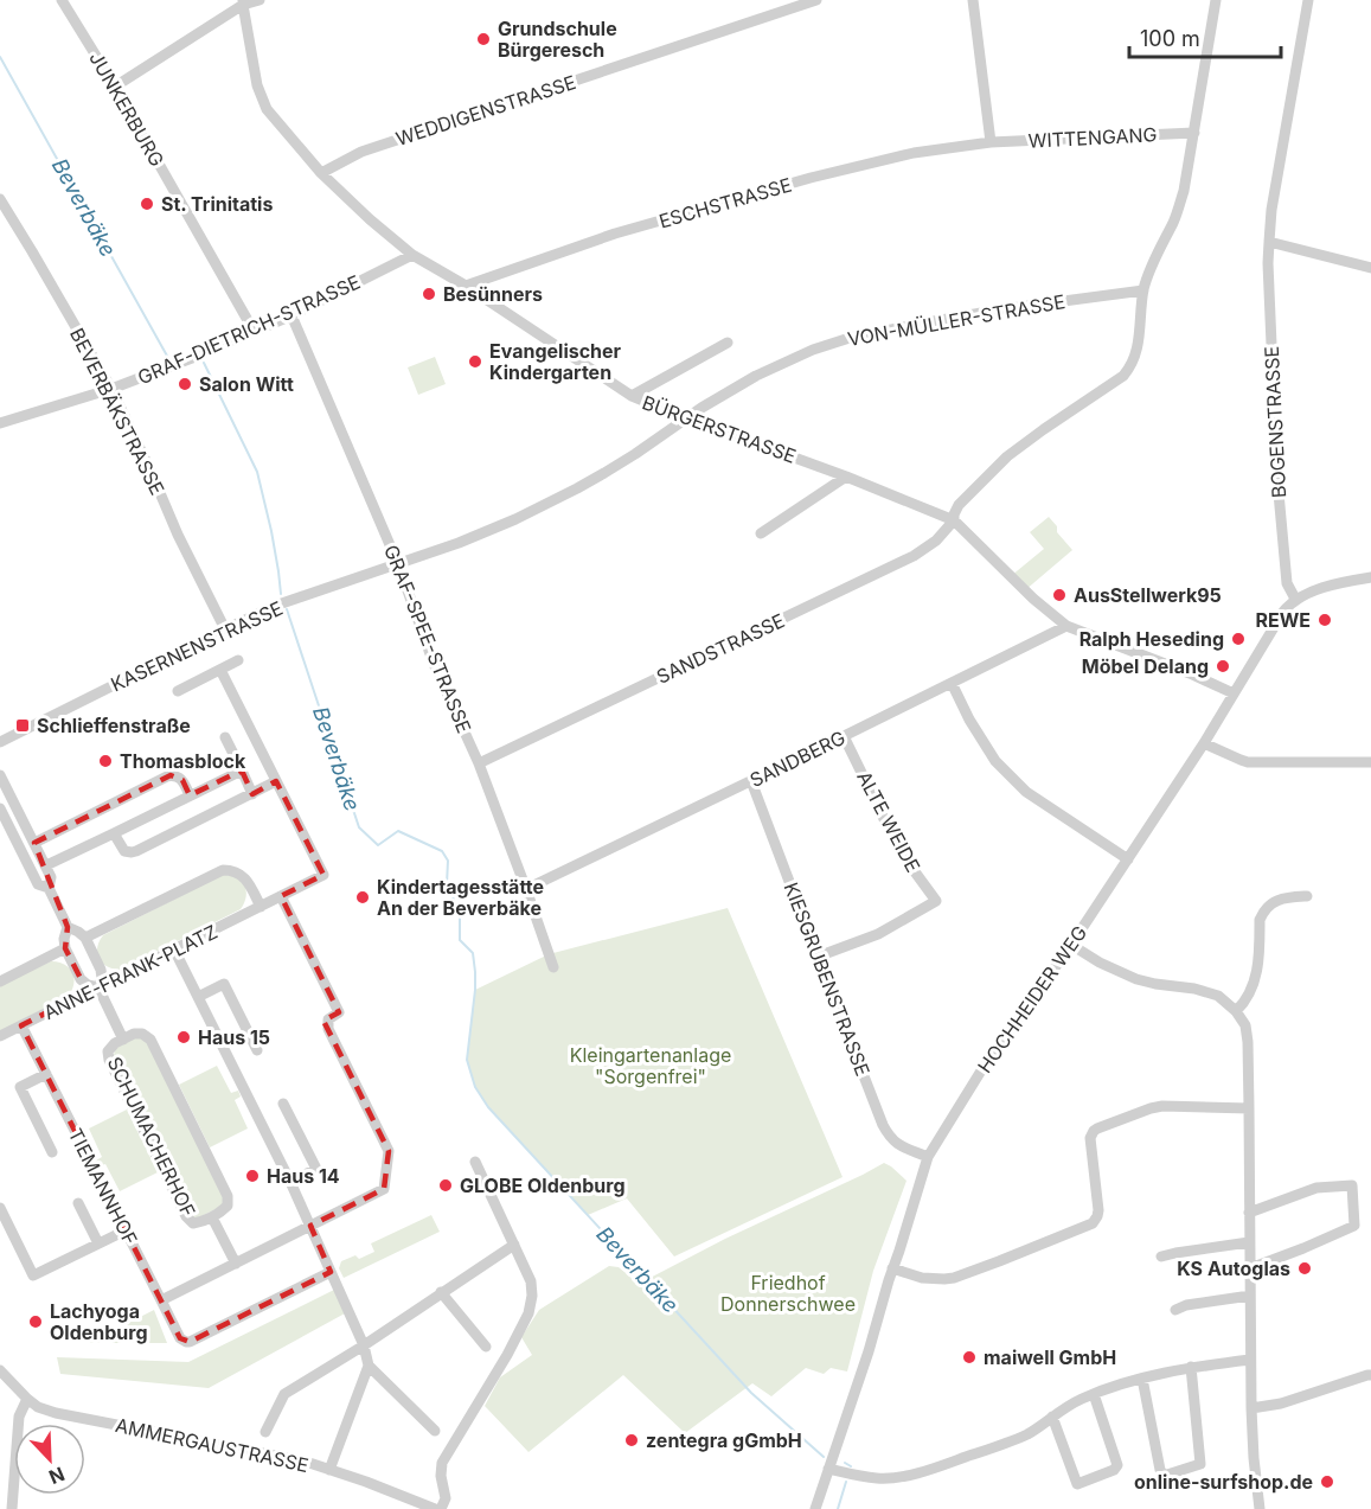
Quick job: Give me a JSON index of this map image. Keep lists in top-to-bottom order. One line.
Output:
{"streets":{"street":["JUNKERBURG","WEDDIGENSTRASSE","WITTENGANG","ESCHSTRASSE","VON-MÜLLER-STRASSE","GRAF-DIETRICH-STRASSE","BEVERBÄKSTRASSE","BOGENSTRASSE","BÜRGERSTRASSE","GRAF-SPEE-STRASSE","KASERNENSTRASSE","SANDSTRASSE","SANDBERG","ALTE WEIDE","ANNE-FRANK-PLATZ","KIESGRUBENSTRASSE","HOCHHEIDER WEG","SCHUMACHERHOF","TIEMANNHOF","AMMERGAUSTRASSE"]},"crossings":[["JUNKERBURG","GRAF-DIETRICH-STRASSE"],["WEDDIGENSTRASSE","BÜRGERSTRASSE"],["WITTENGANG","ESCHSTRASSE"],["WITTENGANG","SANDSTRASSE"],["ESCHSTRASSE","BÜRGERSTRASSE"],["VON-MÜLLER-STRASSE","BÜRGERSTRASSE"],["VON-MÜLLER-STRASSE","GRAF-SPEE-STRASSE"],["VON-MÜLLER-STRASSE","KASERNENSTRASSE"],["VON-MÜLLER-STRASSE","SANDSTRASSE"],["GRAF-DIETRICH-STRASSE","BEVERBÄKSTRASSE"],["GRAF-DIETRICH-STRASSE","BÜRGERSTRASSE"],["GRAF-DIETRICH-STRASSE","GRAF-SPEE-STRASSE"],["BEVERBÄKSTRASSE","KASERNENSTRASSE"],["BOGENSTRASSE","HOCHHEIDER WEG"],["BÜRGERSTRASSE","SANDSTRASSE"],["BÜRGERSTRASSE","SANDBERG"],["BÜRGERSTRASSE","HOCHHEIDER WEG"],["GRAF-SPEE-STRASSE","KASERNENSTRASSE"],["GRAF-SPEE-STRASSE","SANDSTRASSE"],["GRAF-SPEE-STRASSE","SANDBERG"],["SANDBERG","ALTE WEIDE"],["SANDBERG","KIESGRUBENSTRASSE"],["ALTE WEIDE","KIESGRUBENSTRASSE"],["ANNE-FRANK-PLATZ","SCHUMACHERHOF"],["ANNE-FRANK-PLATZ","TIEMANNHOF"],["KIESGRUBENSTRASSE","HOCHHEIDER WEG"]],"water":["Beverbäke"],"parks":["Kleingartenanlage \"Sorgenfrei\"","Friedhof Donnerschwee"],"places":{"other":["Grundschule Bürgeresch","St. Trinitatis","Besünners","Evangelischer Kindergarten","Salon Witt","AusStellwerk95","REWE","Ralph Heseding","Möbel Delang","Thomasblock","Kindertagesstätte An der Beverbäke","Haus 15","Haus 14","GLOBE Oldenburg","KS Autoglas","Lachyoga Oldenburg","maiwell GmbH","zentegra gGmbH","online-surfshop.de"],"transit":["Schlieffenstraße"]},"scale_bar":"100 m","north":"bottom right"}
